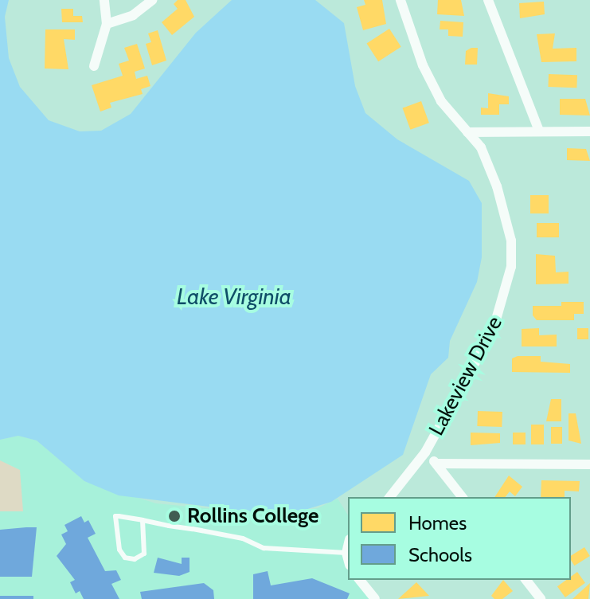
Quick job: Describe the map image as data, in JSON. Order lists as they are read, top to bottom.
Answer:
{
  "streets": {
    "street": ["Lakeview Drive"]
  },
  "water": ["Lake Virginia"],
  "places": ["Rollins College"],
  "legend": ["Homes", "Schools"]
}
